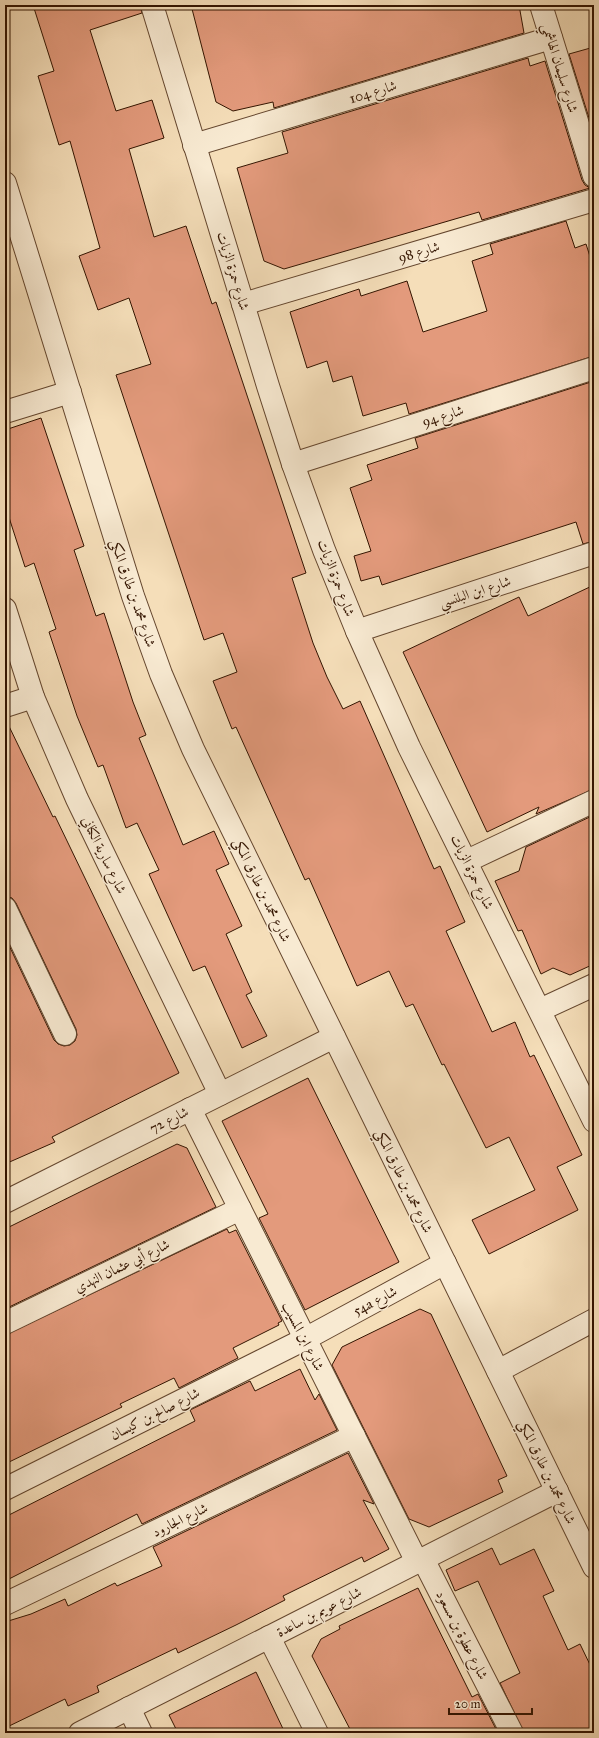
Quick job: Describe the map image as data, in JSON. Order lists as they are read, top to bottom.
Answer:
{
  "streets": {
    "street": [
      "شارع سليمان الهاشمي",
      "شارع 104",
      "شارع 98",
      "شارع حمزة الزيات",
      "شارع 94",
      "شارع ابن البلنسي",
      "شارع محمد بن طارق المكي",
      "شارع سارية الكناني",
      "شارع 72",
      "شارع أبي عثمان النهدي",
      "54a شارع",
      "شارع ابن المسيب",
      "شارع صالح بن كيسان",
      "شارع الجارود",
      "شارع عويم بن ساعدة",
      "شارع عطوة بن مسعود"
    ]
  },
  "crossings": [
    ["شارع سليمان الهاشمي", "شارع 104"],
    ["شارع 104", "شارع حمزة الزيات"],
    ["شارع 98", "شارع حمزة الزيات"],
    ["شارع حمزة الزيات", "شارع 94"],
    ["شارع حمزة الزيات", "شارع ابن البلنسي"],
    ["شارع محمد بن طارق المكي", "شارع 72"],
    ["شارع محمد بن طارق المكي", "54a شارع"],
    ["شارع محمد بن طارق المكي", "شارع عويم بن ساعدة"],
    ["شارع سارية الكناني", "شارع 72"],
    ["شارع 72", "شارع ابن المسيب"],
    ["شارع أبي عثمان النهدي", "شارع ابن المسيب"],
    ["54a شارع", "شارع ابن المسيب"],
    ["54a شارع", "شارع صالح بن كيسان"],
    ["شارع ابن المسيب", "شارع صالح بن كيسان"],
    ["شارع ابن المسيب", "شارع الجارود"],
    ["شارع ابن المسيب", "شارع عويم بن ساعدة"],
    ["شارع ابن المسيب", "شارع عطوة بن مسعود"],
    ["شارع عويم بن ساعدة", "شارع عطوة بن مسعود"]
  ],
  "scale_bar": "20 m"
}
